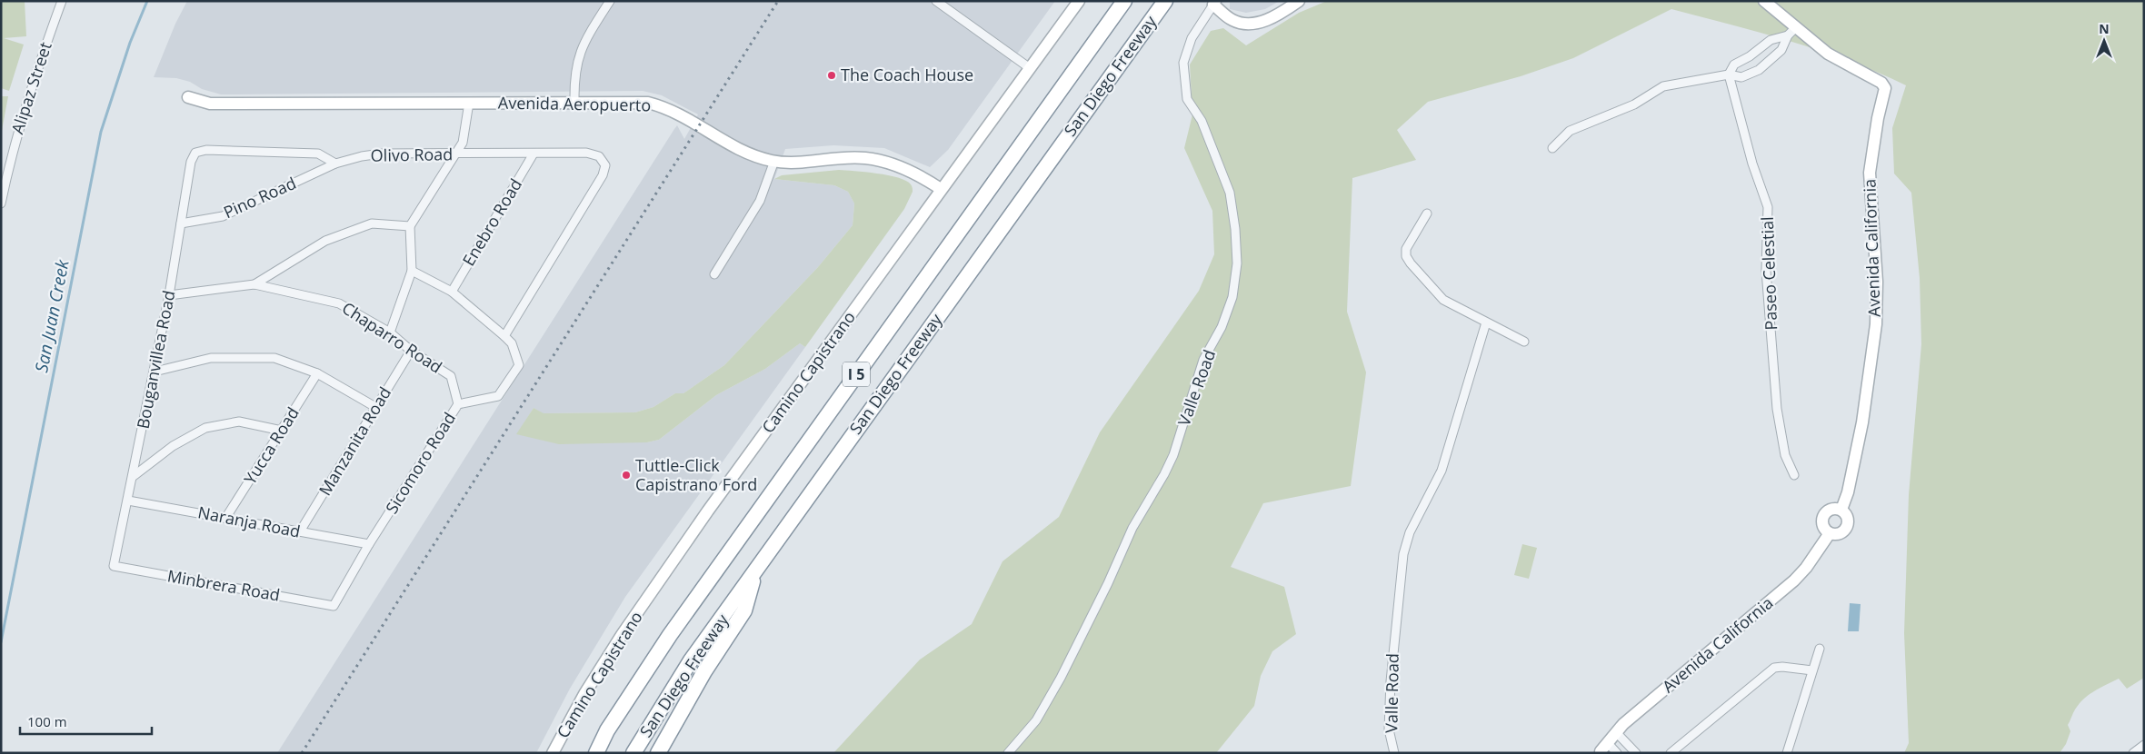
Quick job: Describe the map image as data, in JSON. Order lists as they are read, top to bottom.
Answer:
{
  "streets": {
    "highway": ["San Diego Freeway", "I 5"],
    "street": [
      "Alipaz Street",
      "Avenida Aeropuerto",
      "Olivo Road",
      "Pino Road",
      "Enebro Road",
      "Avenida California",
      "Paseo Celestial",
      "Chaparro Road",
      "Bouganvillea Road",
      "Camino Capistrano",
      "Valle Road",
      "Manzanita Road",
      "Yucca Road",
      "Sicomoro Road",
      "Naranja Road",
      "Minbrera Road"
    ]
  },
  "crossings": [
    ["Avenida Aeropuerto", "Camino Capistrano"],
    ["Olivo Road", "Pino Road"],
    ["Olivo Road", "Enebro Road"],
    ["Olivo Road", "Bouganvillea Road"],
    ["Olivo Road", "Sicomoro Road"],
    ["Pino Road", "Bouganvillea Road"],
    ["Chaparro Road", "Bouganvillea Road"],
    ["Chaparro Road", "Manzanita Road"],
    ["Chaparro Road", "Sicomoro Road"],
    ["Bouganvillea Road", "Naranja Road"],
    ["Bouganvillea Road", "Minbrera Road"],
    ["Manzanita Road", "Naranja Road"],
    ["Yucca Road", "Naranja Road"],
    ["Sicomoro Road", "Naranja Road"],
    ["Sicomoro Road", "Minbrera Road"]
  ],
  "water": ["San Juan Creek"],
  "places": ["The Coach House", "Tuttle-Click Capistrano Ford"],
  "scale_bar": "100 m",
  "north": "top"
}
